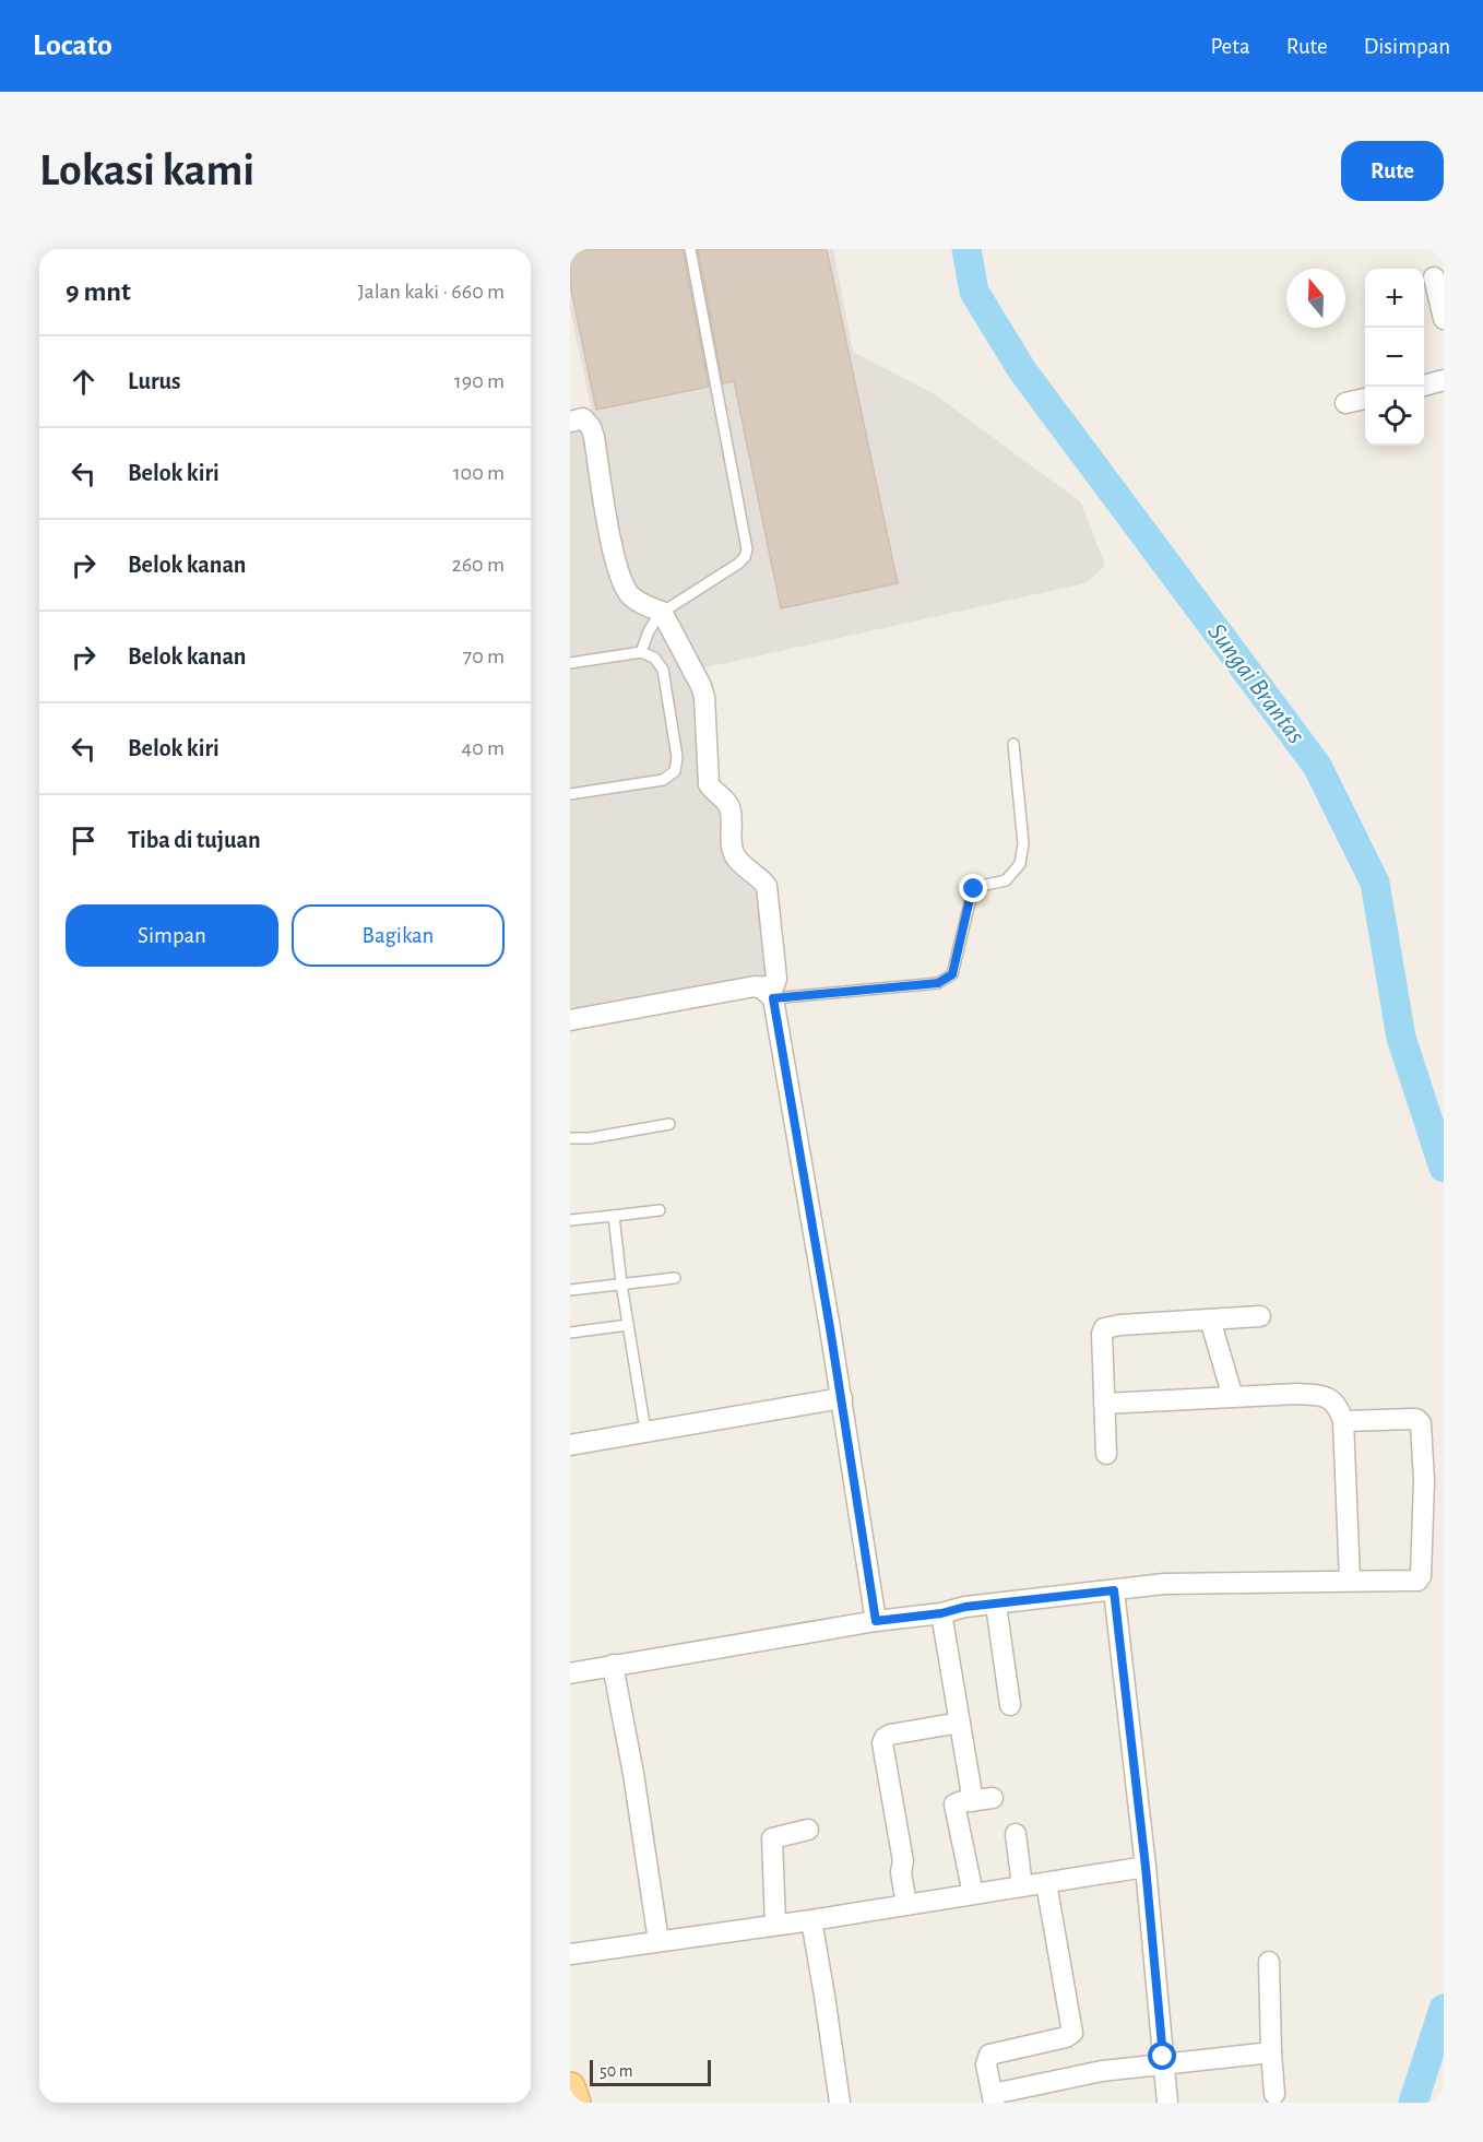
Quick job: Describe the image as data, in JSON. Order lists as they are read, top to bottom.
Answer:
{
  "water": ["Sungai Brantas"],
  "scale_bar": "50 m",
  "north": "top",
  "page": {
    "header": "Locato",
    "nav": ["Peta", "Rute", "Disimpan"],
    "buttons": [
      "Rute",
      ["Simpan", "Bagikan"]
    ],
    "title": "Lokasi kami",
    "heading": ["9 mnt", "Jalan kaki · 660 m"],
    "map_buttons": ["+", "−"],
    "list": [
      ["Lurus", "190 m"],
      ["Belok kiri", "100 m"],
      ["Belok kanan", "260 m"],
      ["Belok kanan", "70 m"],
      ["Belok kiri", "40 m"],
      "Tiba di tujuan"
    ],
    "scale": "50 m"
  }
}
